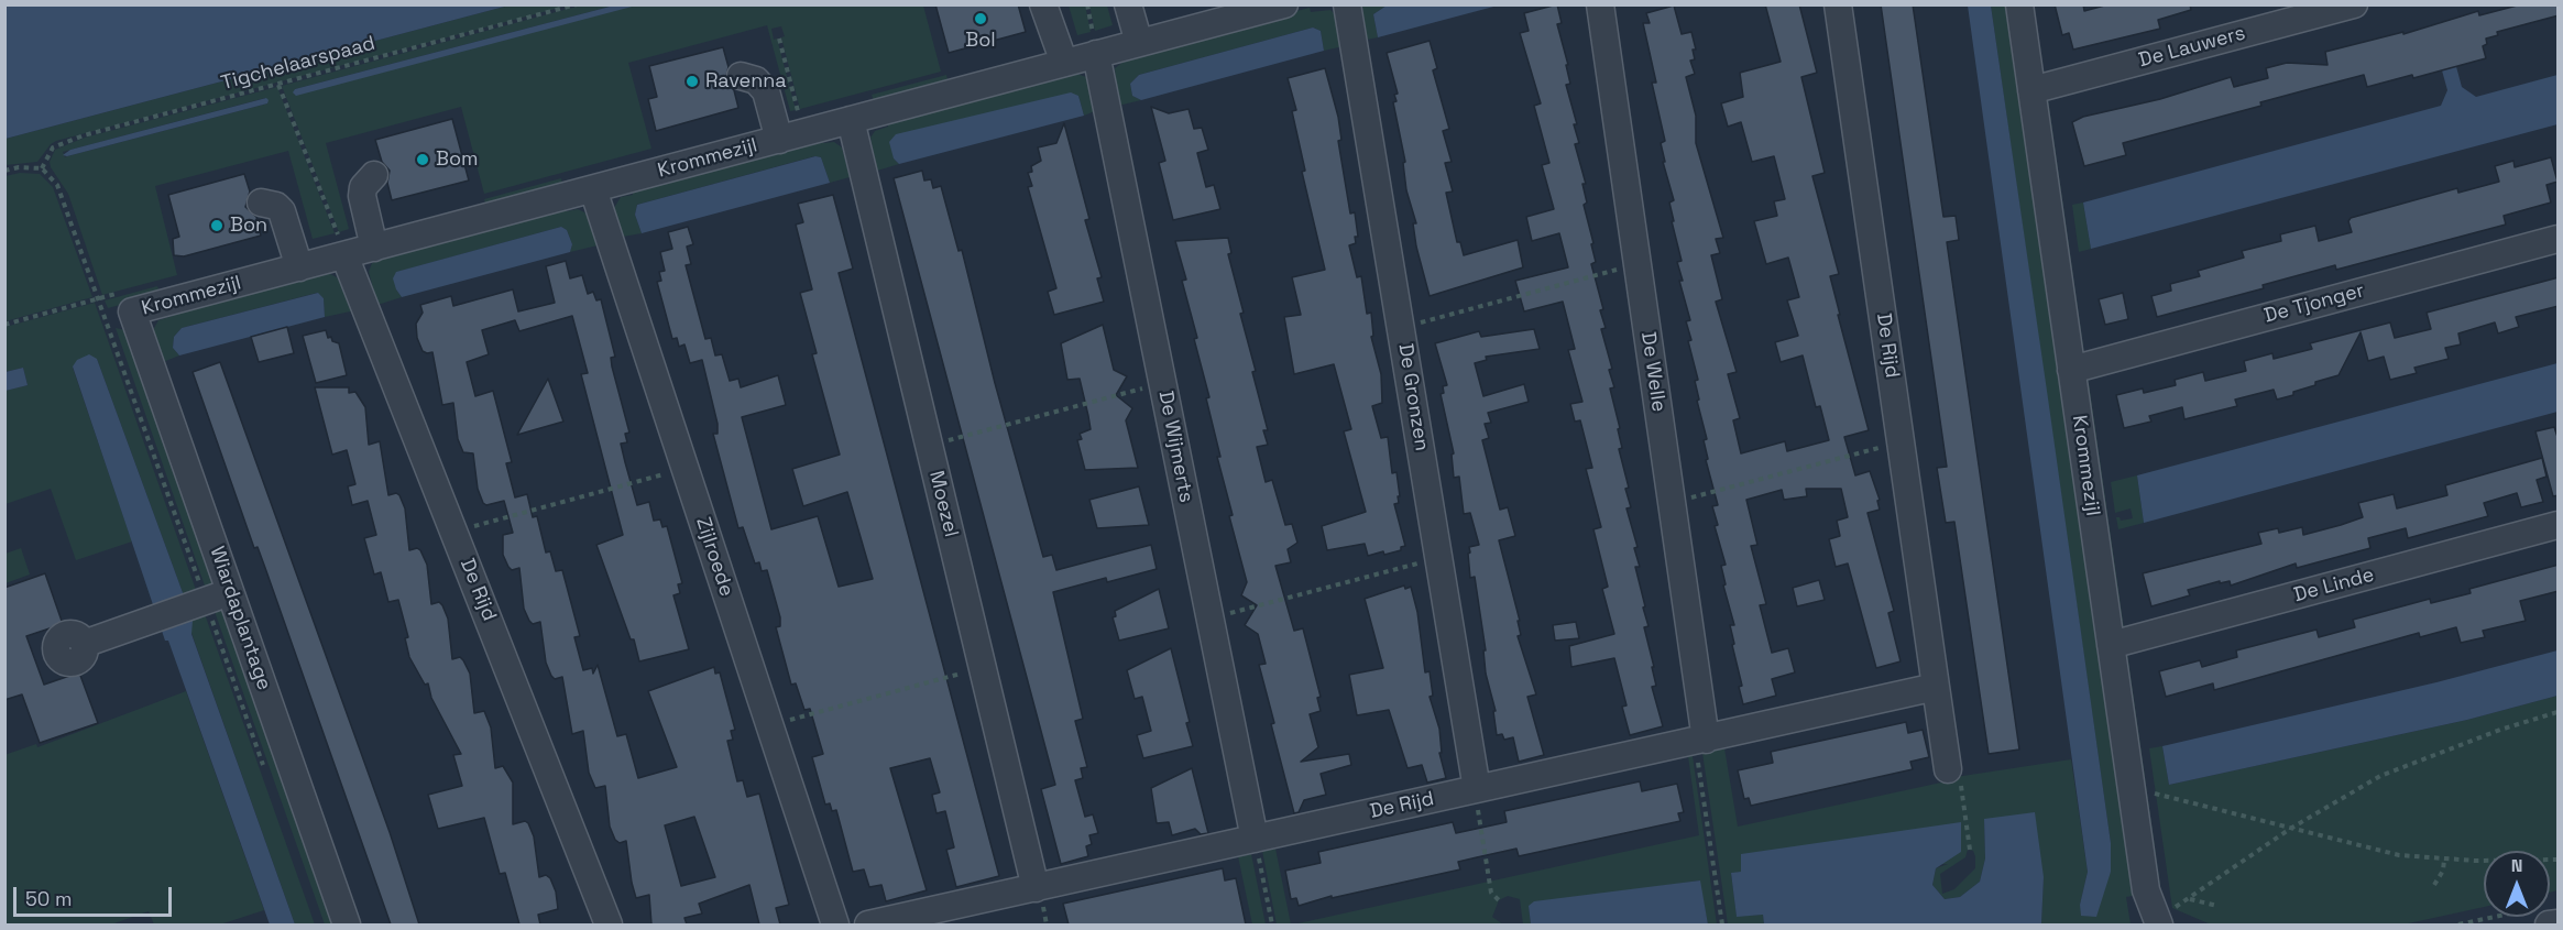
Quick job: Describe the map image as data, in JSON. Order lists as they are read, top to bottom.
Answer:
{
  "streets": {
    "street": [
      "De Lauwers",
      "Krommezijl",
      "De Tjonger",
      "De Rijd",
      "De Welle",
      "De Gronzen",
      "De Wijmerts",
      "Moezel",
      "Zijlroede",
      "De Linde",
      "Wiardaplantage"
    ],
    "path": ["Tigchelaarspaad"]
  },
  "crossings": [
    ["De Lauwers", "Krommezijl"],
    ["Krommezijl", "De Tjonger"],
    ["Krommezijl", "De Rijd"],
    ["Krommezijl", "De Wijmerts"],
    ["Krommezijl", "Moezel"],
    ["Krommezijl", "Zijlroede"],
    ["Krommezijl", "De Linde"],
    ["Krommezijl", "Wiardaplantage"],
    ["De Rijd", "De Welle"],
    ["De Rijd", "De Gronzen"],
    ["De Rijd", "De Wijmerts"],
    ["De Rijd", "Moezel"]
  ],
  "places": [
    "Bol",
    "Ravenna",
    "Bom",
    "Bon"
  ],
  "scale_bar": "50 m",
  "north": "top"
}
